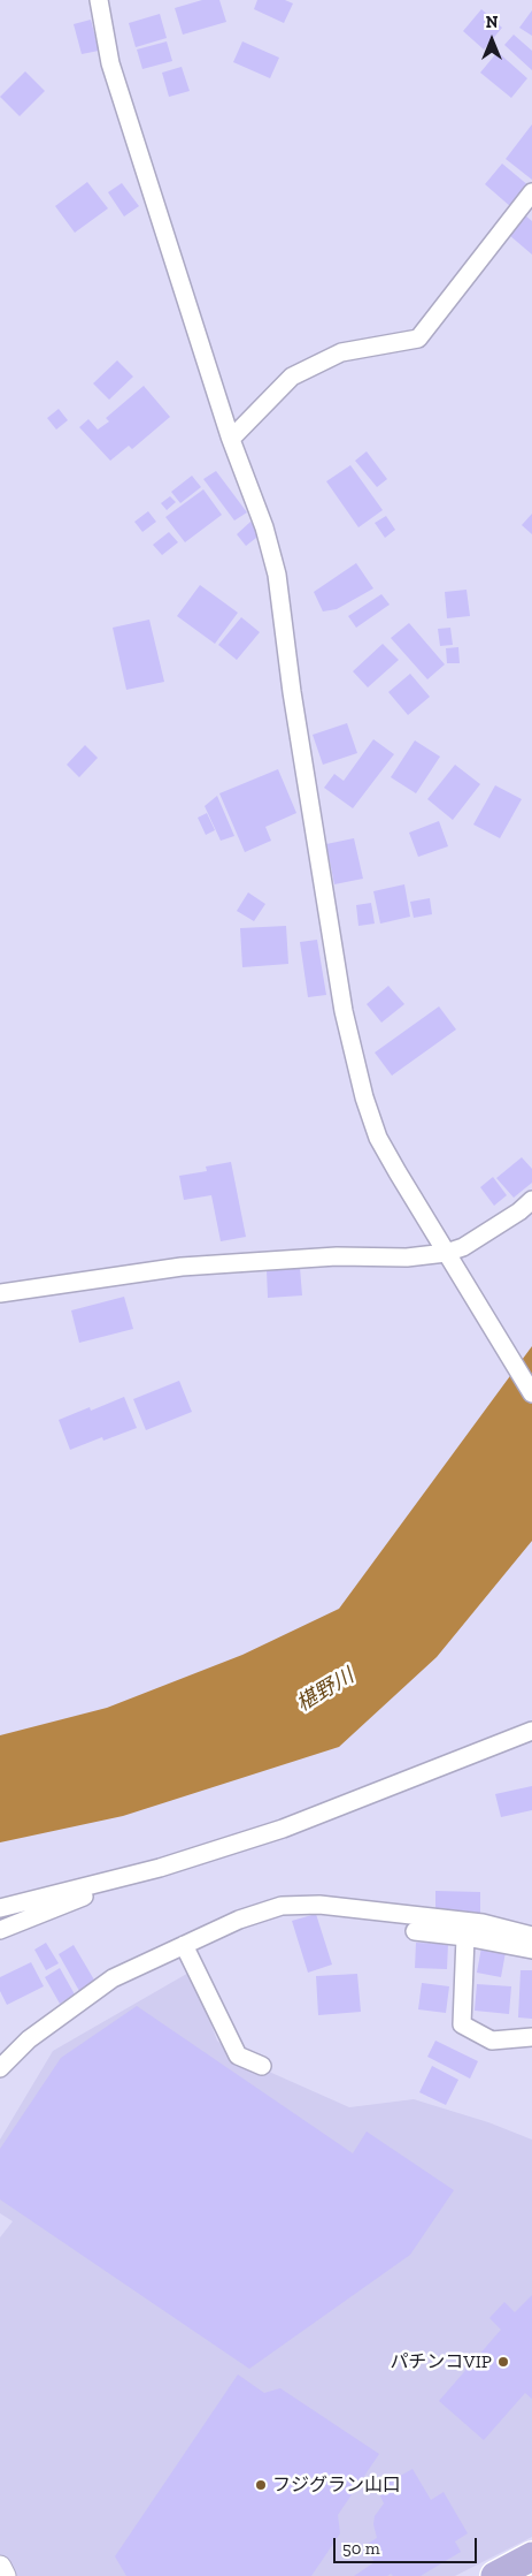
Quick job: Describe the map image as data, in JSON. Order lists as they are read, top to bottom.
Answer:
{
  "water": ["椹野川"],
  "places": ["パチンコVIP", "フジグラン山口"],
  "scale_bar": "50 m",
  "north": "top"
}
